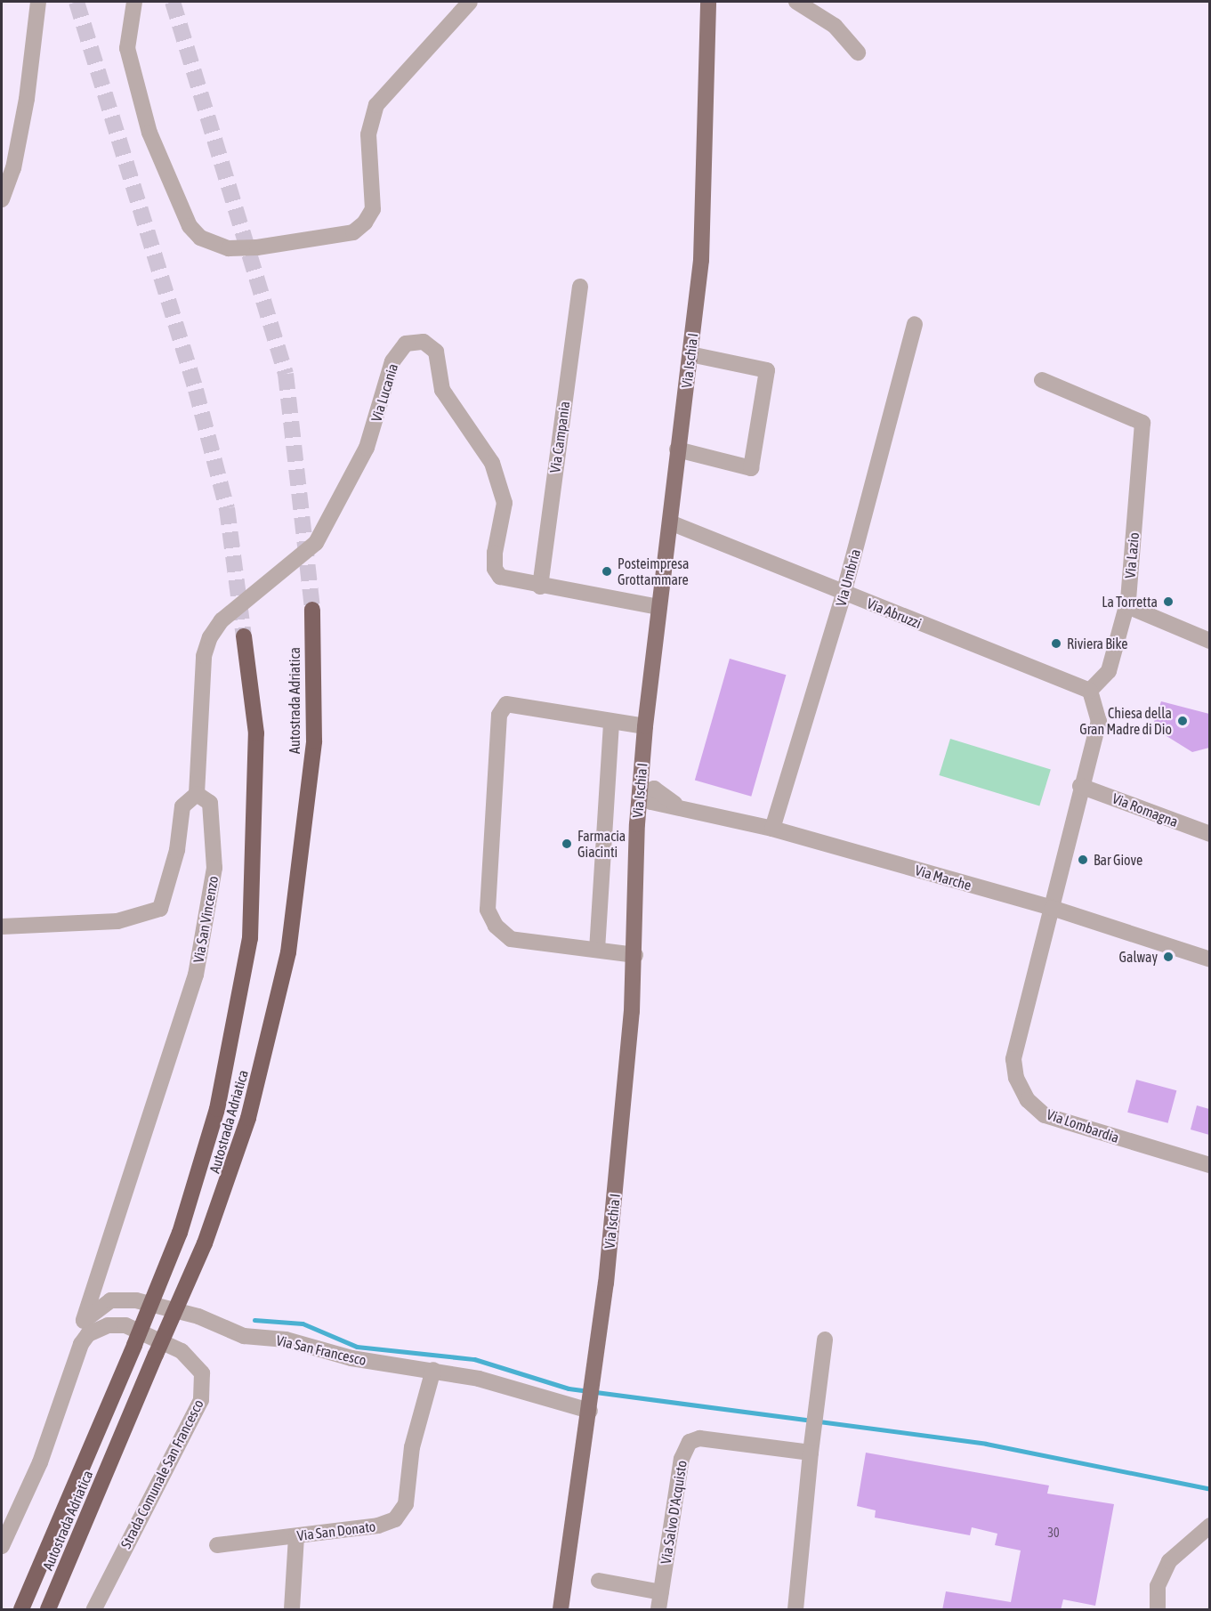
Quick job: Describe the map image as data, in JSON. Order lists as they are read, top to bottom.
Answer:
{
  "streets": {
    "highway": ["Autostrada Adriatica"],
    "main road": ["Via Ischia I"],
    "street": [
      "Via Lucania",
      "Via Campania",
      "Via Lazio",
      "Via Umbria",
      "Via Abruzzi",
      "Via Romagna",
      "Via Marche",
      "Via San Vincenzo",
      "Via Lombardia",
      "Via San Francesco",
      "Strada Comunale San Francesco",
      "Via Salvo D'Acquisto",
      "Via San Donato"
    ]
  },
  "crossings": [
    ["Via Ischia I", "Via Lucania"],
    ["Via Ischia I", "Via Abruzzi"],
    ["Via Ischia I", "Via Marche"],
    ["Via Ischia I", "Via San Francesco"],
    ["Via Lucania", "Via Campania"],
    ["Via Lucania", "Via San Vincenzo"],
    ["Via Lazio", "Via Abruzzi"],
    ["Via Umbria", "Via Abruzzi"],
    ["Via Umbria", "Via Marche"],
    ["Via Marche", "Via Lombardia"],
    ["Via San Vincenzo", "Via San Francesco"],
    ["Via San Francesco", "Via San Donato"]
  ],
  "places": [
    "Posteimpresa Grottammare",
    "La Torretta",
    "Riviera Bike",
    "Chiesa della Gran Madre di Dio",
    "Farmacia Giacinti",
    "Bar Giove",
    "Galway"
  ],
  "house_numbers": ["30"]
}
